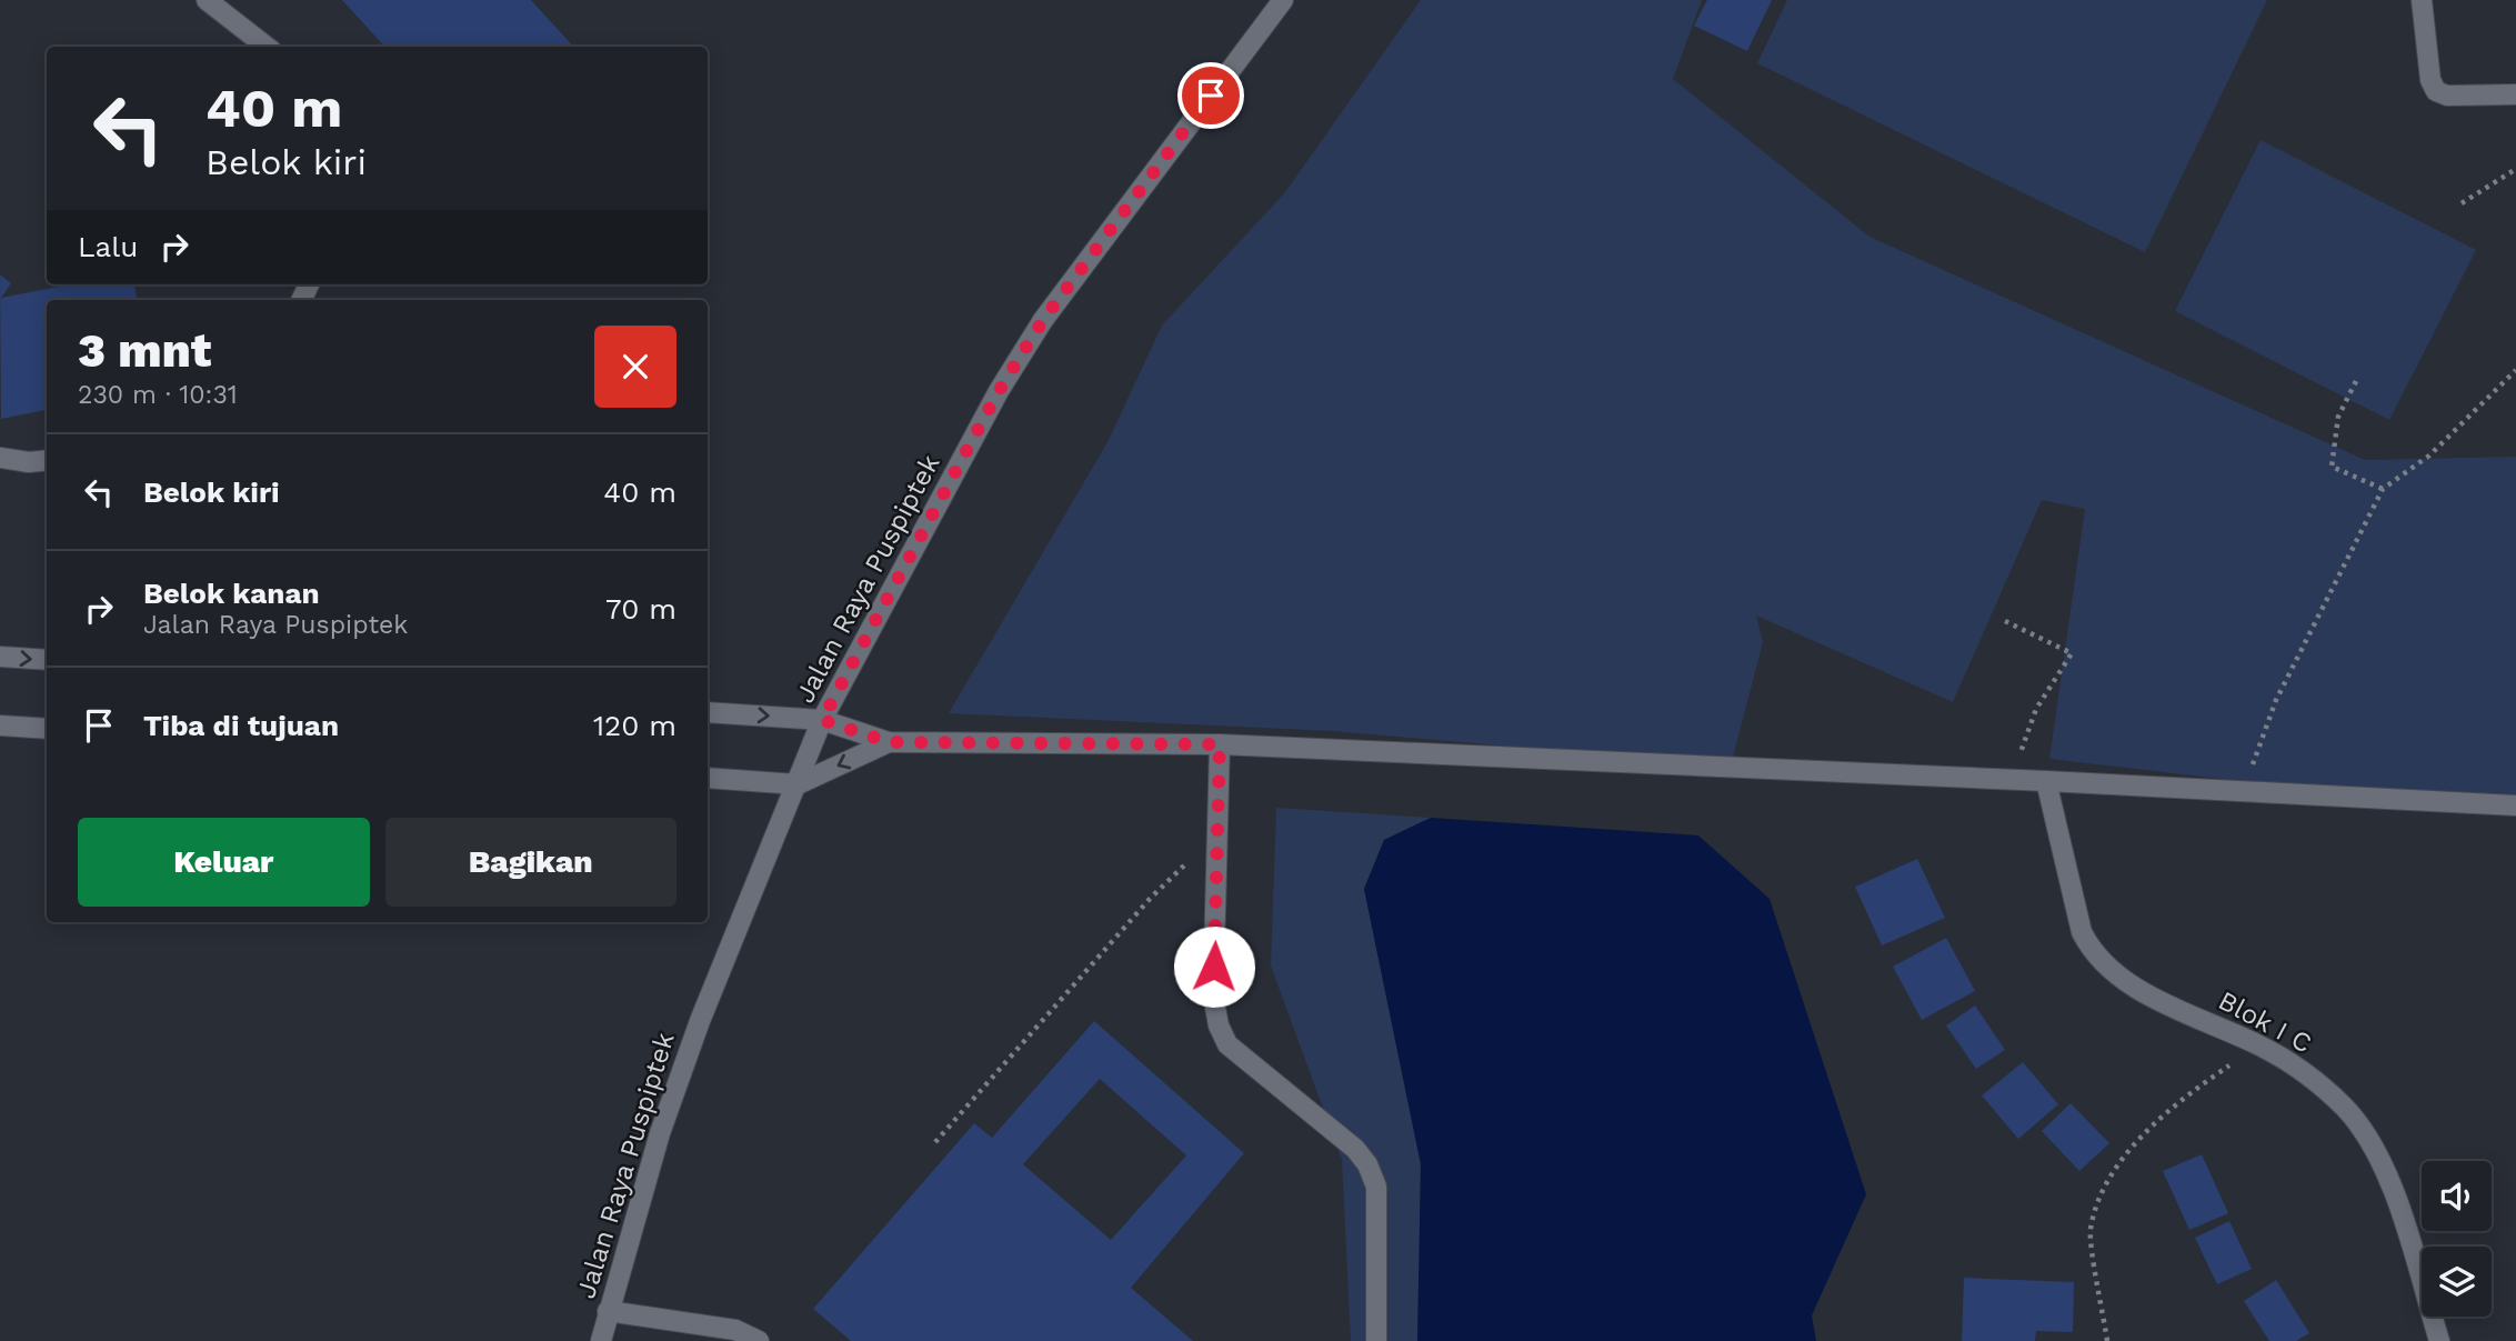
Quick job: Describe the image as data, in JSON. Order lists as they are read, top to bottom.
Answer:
{
  "streets": {
    "street": ["Jalan Raya Puspiptek", "Blok I C"]
  },
  "page": {
    "turn": ["40 m", "Belok kiri"],
    "then": "Lalu",
    "heading": ["3 mnt", "230 m · 10:31"],
    "list": [
      {
        "name": "Belok kiri",
        "value": "40 m"
      },
      {
        "name": "Belok kanan",
        "note": "Jalan Raya Puspiptek",
        "value": "70 m"
      },
      {
        "name": "Tiba di tujuan",
        "value": "120 m"
      }
    ],
    "buttons": ["Keluar", "Bagikan"]
  }
}
